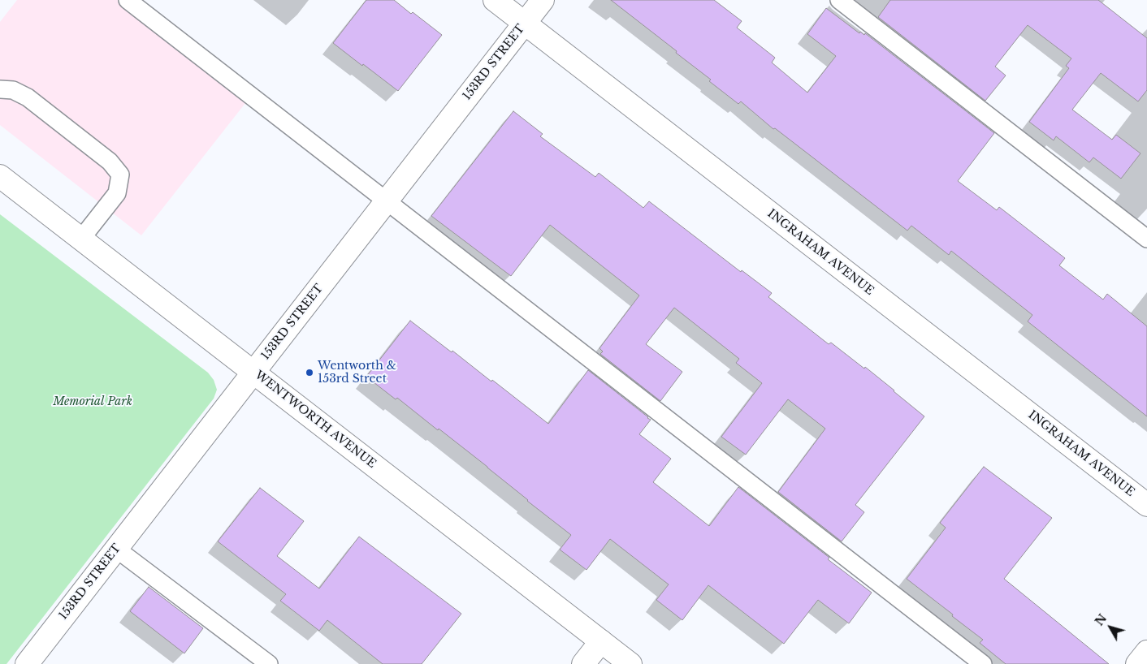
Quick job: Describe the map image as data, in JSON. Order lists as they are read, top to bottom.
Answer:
{
  "streets": {
    "street": ["153RD STREET", "INGRAHAM AVENUE", "WENTWORTH AVENUE"]
  },
  "crossings": [
    ["153RD STREET", "INGRAHAM AVENUE"],
    ["153RD STREET", "WENTWORTH AVENUE"]
  ],
  "parks": ["Memorial Park"],
  "places": ["Wentworth & 153rd Street"],
  "north": "top left"
}
